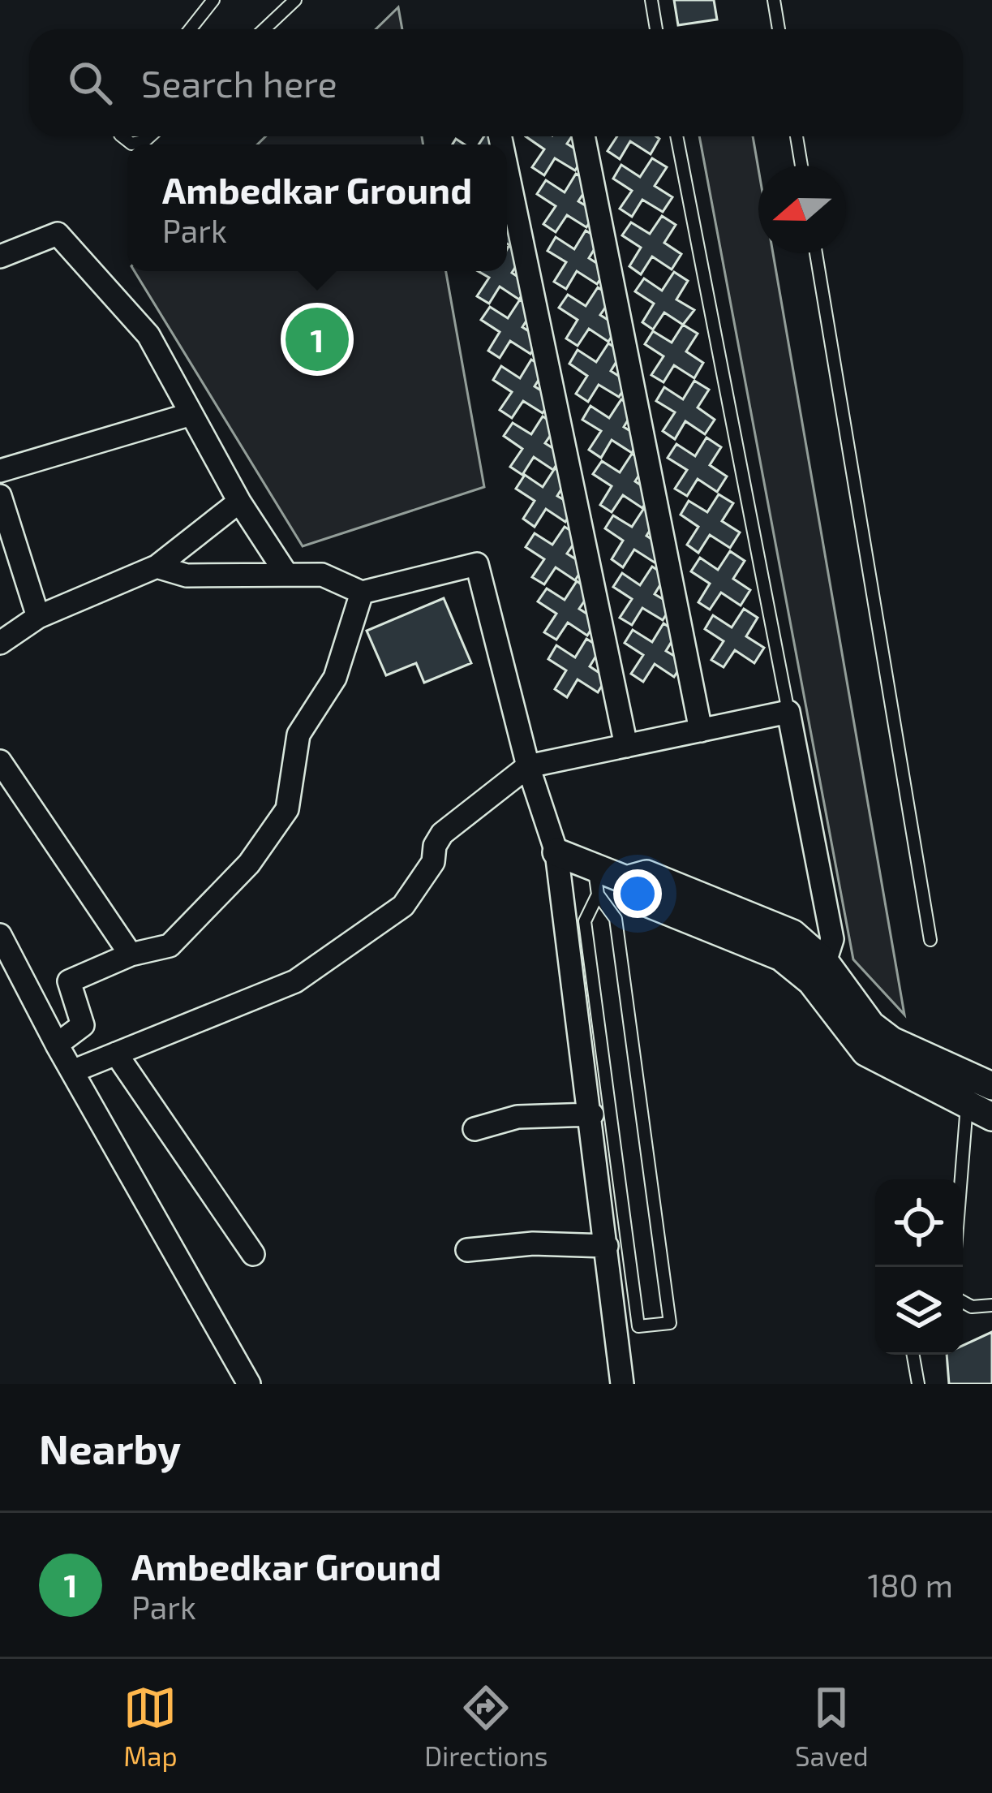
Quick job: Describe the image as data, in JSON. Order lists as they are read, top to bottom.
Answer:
{
  "north": "left",
  "page": {
    "search": "Search here",
    "popup": ["Ambedkar Ground", "Park"],
    "pins": "1",
    "heading": "Nearby",
    "list": [
      {
        "mark": "1",
        "name": "Ambedkar Ground",
        "note": "Park",
        "value": "180 m"
      }
    ],
    "nav": ["Map", "Directions", "Saved"]
  }
}
